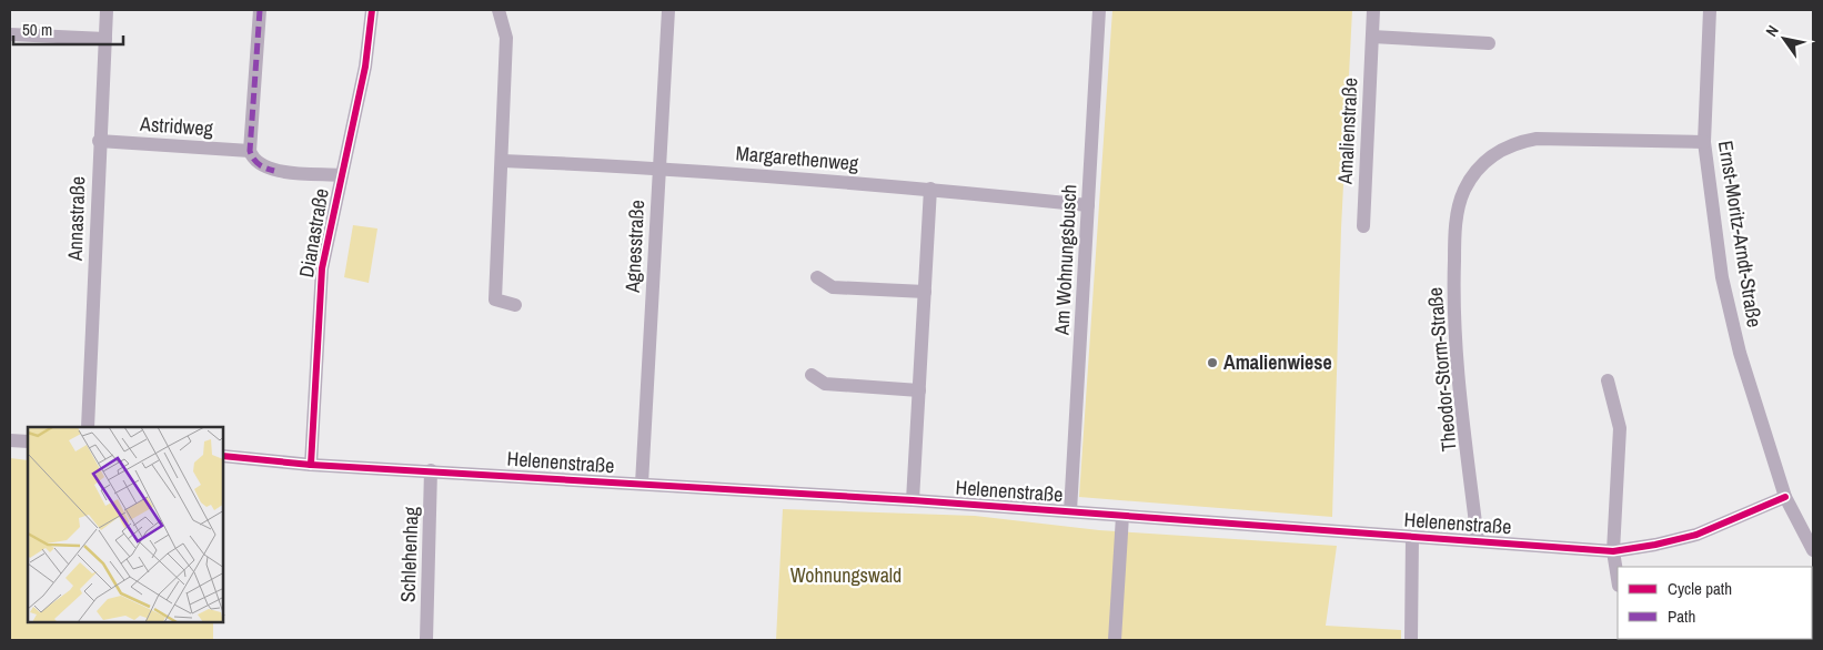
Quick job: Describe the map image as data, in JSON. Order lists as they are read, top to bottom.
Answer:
{
  "streets": {
    "street": [
      "Astridweg",
      "Amalienstraße",
      "Margarethenweg",
      "Annastraße",
      "Dianastraße",
      "Ernst-Moritz-Arndt-Straße",
      "Agnesstraße",
      "Am Wohnungsbusch",
      "Theodor-Storm-Straße",
      "Helenenstraße",
      "Schlehenhag"
    ]
  },
  "crossings": [
    ["Astridweg", "Annastraße"],
    ["Margarethenweg", "Agnesstraße"],
    ["Margarethenweg", "Am Wohnungsbusch"],
    ["Dianastraße", "Helenenstraße"],
    ["Ernst-Moritz-Arndt-Straße", "Theodor-Storm-Straße"],
    ["Ernst-Moritz-Arndt-Straße", "Helenenstraße"],
    ["Agnesstraße", "Helenenstraße"],
    ["Am Wohnungsbusch", "Helenenstraße"],
    ["Theodor-Storm-Straße", "Helenenstraße"],
    ["Helenenstraße", "Schlehenhag"]
  ],
  "parks": ["Wohnungswald"],
  "places": ["Amalienwiese"],
  "legend": ["Cycle path", "Path"],
  "scale_bar": "50 m",
  "north": "top left"
}
